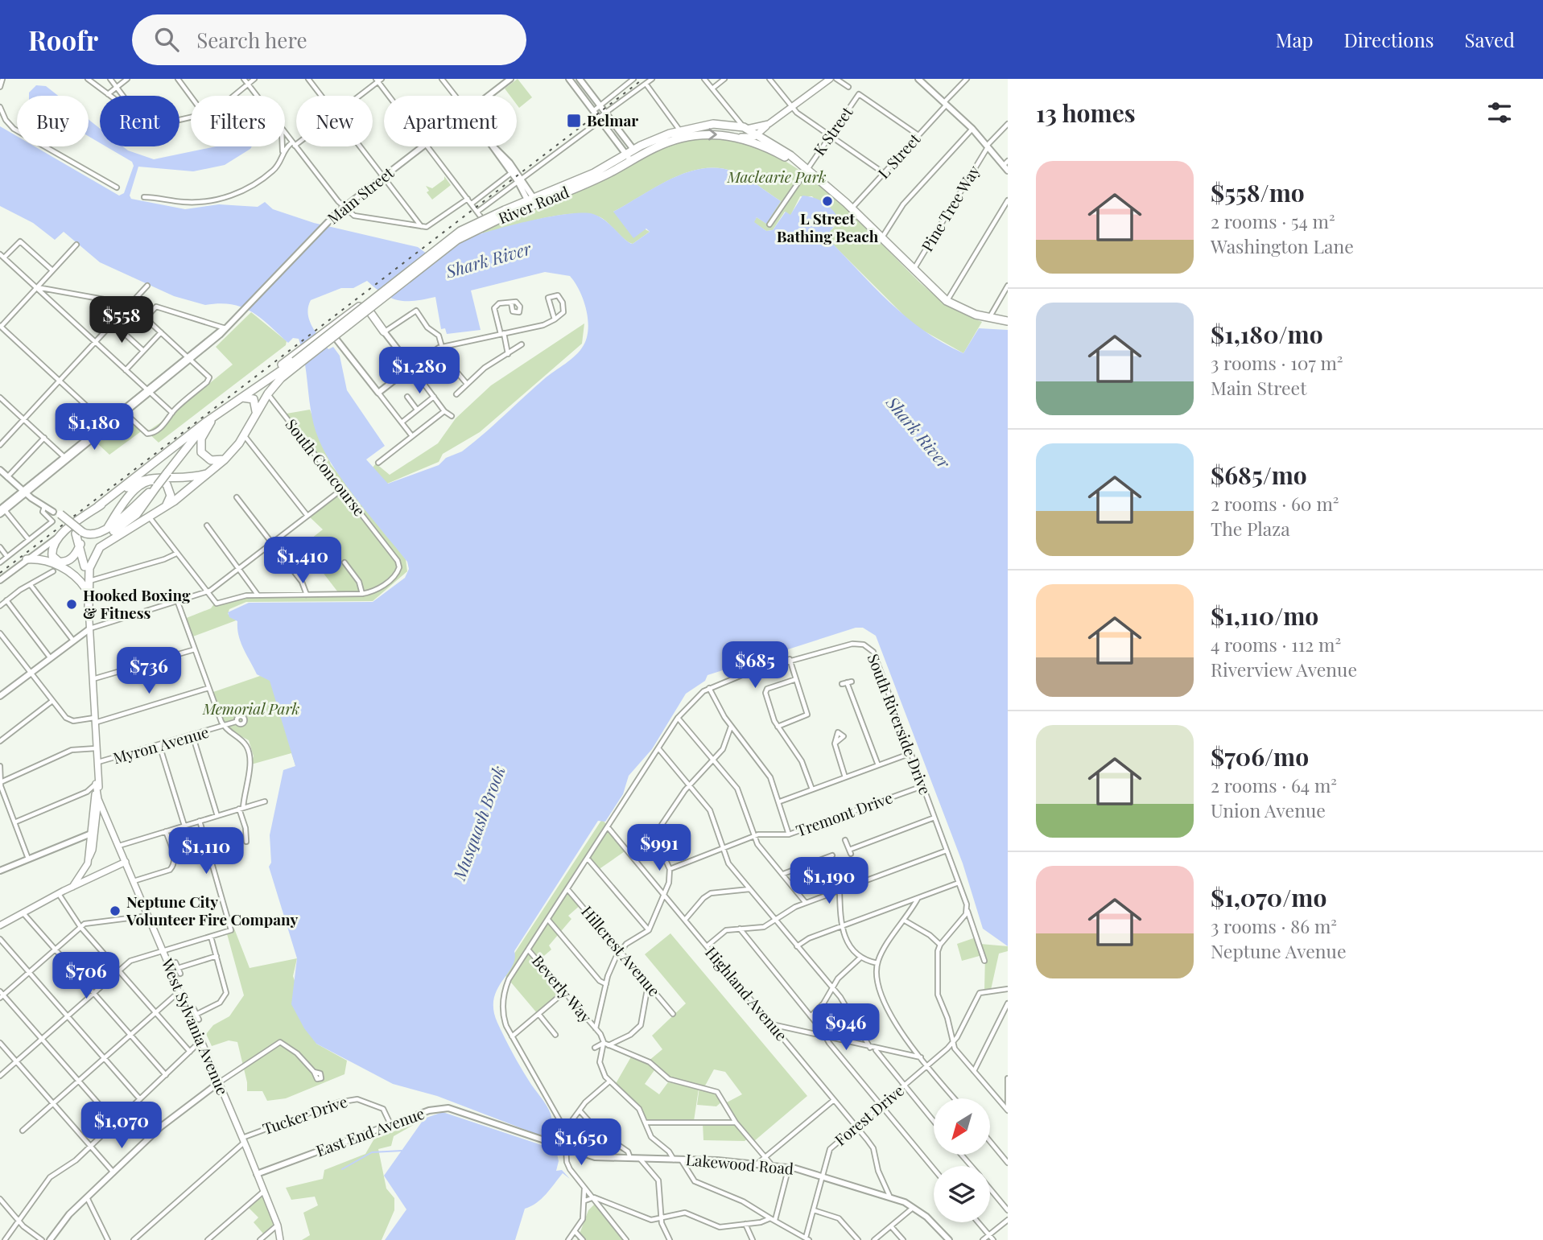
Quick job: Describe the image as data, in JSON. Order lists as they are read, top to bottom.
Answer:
{
  "streets": {
    "highway": ["River Road"],
    "main road": ["West Sylvania Avenue"],
    "street": [
      "K Street",
      "L Street",
      "Main Street",
      "Pine Tree Way",
      "South Concourse",
      "South Riverside Drive",
      "Myron Avenue",
      "Tremont Drive",
      "Hillcrest Avenue",
      "Beverly Way",
      "Highland Avenue",
      "Tucker Drive",
      "Forest Drive",
      "East End Avenue",
      "Lakewood Road"
    ]
  },
  "crossings": [
    ["K Street", "L Street"],
    ["K Street", "River Road"],
    ["L Street", "River Road"],
    ["River Road", "Pine Tree Way"],
    ["South Riverside Drive", "Tremont Drive"],
    ["South Riverside Drive", "Hillcrest Avenue"],
    ["South Riverside Drive", "Beverly Way"],
    ["South Riverside Drive", "Highland Avenue"],
    ["South Riverside Drive", "Lakewood Road"],
    ["Highland Avenue", "Forest Drive"],
    ["Highland Avenue", "Lakewood Road"],
    ["West Sylvania Avenue", "Tucker Drive"],
    ["West Sylvania Avenue", "East End Avenue"],
    ["Tucker Drive", "East End Avenue"],
    ["Forest Drive", "Lakewood Road"],
    ["East End Avenue", "Lakewood Road"]
  ],
  "water": ["Shark River", "Musquash Brook"],
  "parks": ["Maclearie Park", "Memorial Park"],
  "places": {
    "transit": ["Belmar"],
    "other": ["L Street Bathing Beach", "Hooked Boxing & Fitness", "Neptune City Volunteer Fire Company"]
  },
  "north": "bottom left",
  "page": {
    "header": "Roofr",
    "search": "Search here",
    "nav": ["Map", "Directions", "Saved"],
    "heading": "13 homes",
    "chip": [
      "Buy",
      "Rent",
      "Filters",
      "New",
      "Apartment"
    ],
    "list": [
      {
        "name": "$558/mo",
        "note": "2 rooms · 54 m² · Washington Lane"
      },
      {
        "name": "$1,180/mo",
        "note": "3 rooms · 107 m² · Main Street"
      },
      {
        "name": "$685/mo",
        "note": "2 rooms · 60 m² · The Plaza"
      },
      {
        "name": "$1,110/mo",
        "note": "4 rooms · 112 m² · Riverview Avenue"
      },
      {
        "name": "$706/mo",
        "note": "2 rooms · 64 m² · Union Avenue"
      },
      {
        "name": "$1,070/mo",
        "note": "3 rooms · 86 m² · Neptune Avenue"
      }
    ],
    "price": [
      "$558",
      "$1,280",
      "$1,180",
      "$1,410",
      "$685",
      "$736",
      "$991",
      "$1,110",
      "$1,190",
      "$706",
      "$946",
      "$1,070",
      "$1,650"
    ]
  }
}
